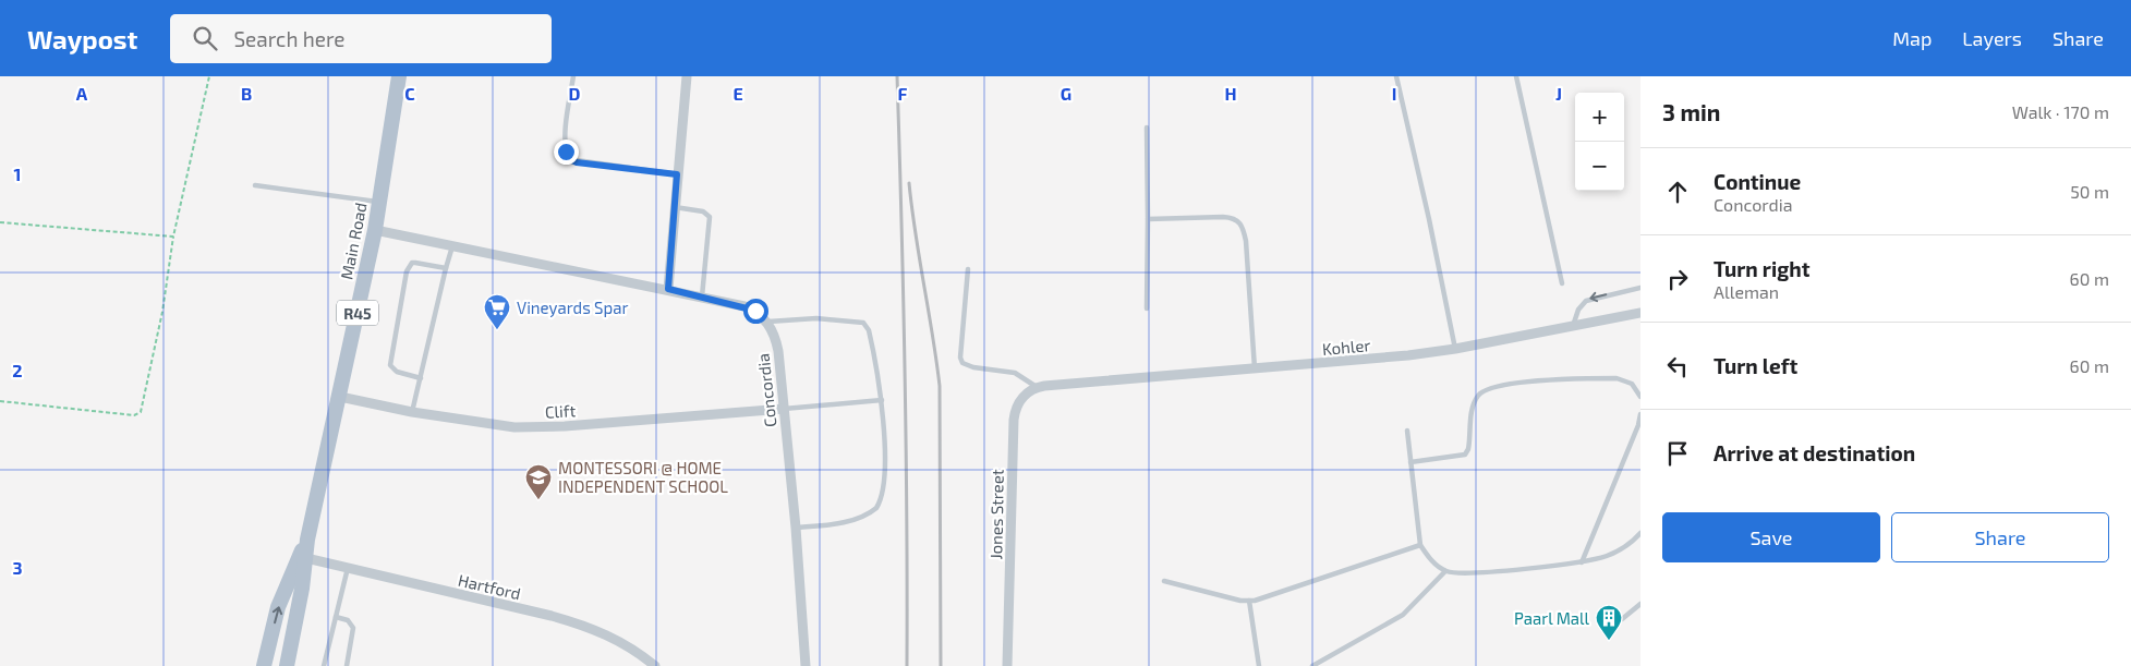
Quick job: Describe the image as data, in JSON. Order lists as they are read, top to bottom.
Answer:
{
  "streets": {
    "main road": ["Main Road", "R45"],
    "street": [
      "Kohler",
      "Concordia",
      "Clift",
      "Jones Street",
      "Hartford"
    ]
  },
  "crossings": [
    ["Main Road", "Clift"],
    ["Main Road", "Hartford"],
    ["Kohler", "Jones Street"],
    ["Concordia", "Clift"]
  ],
  "places": {
    "supermarket": ["Vineyards Spar"],
    "school or university": ["MONTESSORI @ HOME INDEPENDENT SCHOOL"],
    "building": ["Paarl Mall"]
  },
  "page": {
    "header": "Waypost",
    "search": "Search here",
    "nav": ["Map", "Layers", "Share"],
    "heading": ["3 min", "Walk · 170 m"],
    "map_buttons": ["+", "−"],
    "list": [
      ["Continue", "Concordia", "50 m"],
      ["Turn right", "Alleman", "60 m"],
      ["Turn left", "60 m"],
      "Arrive at destination"
    ],
    "buttons": ["Save", "Share"]
  },
  "grid": {
    "columns": [
      "A",
      "B",
      "C",
      "D",
      "E",
      "F",
      "G",
      "H",
      "I",
      "J"
    ],
    "rows": ["1", "2", "3"]
  }
}
